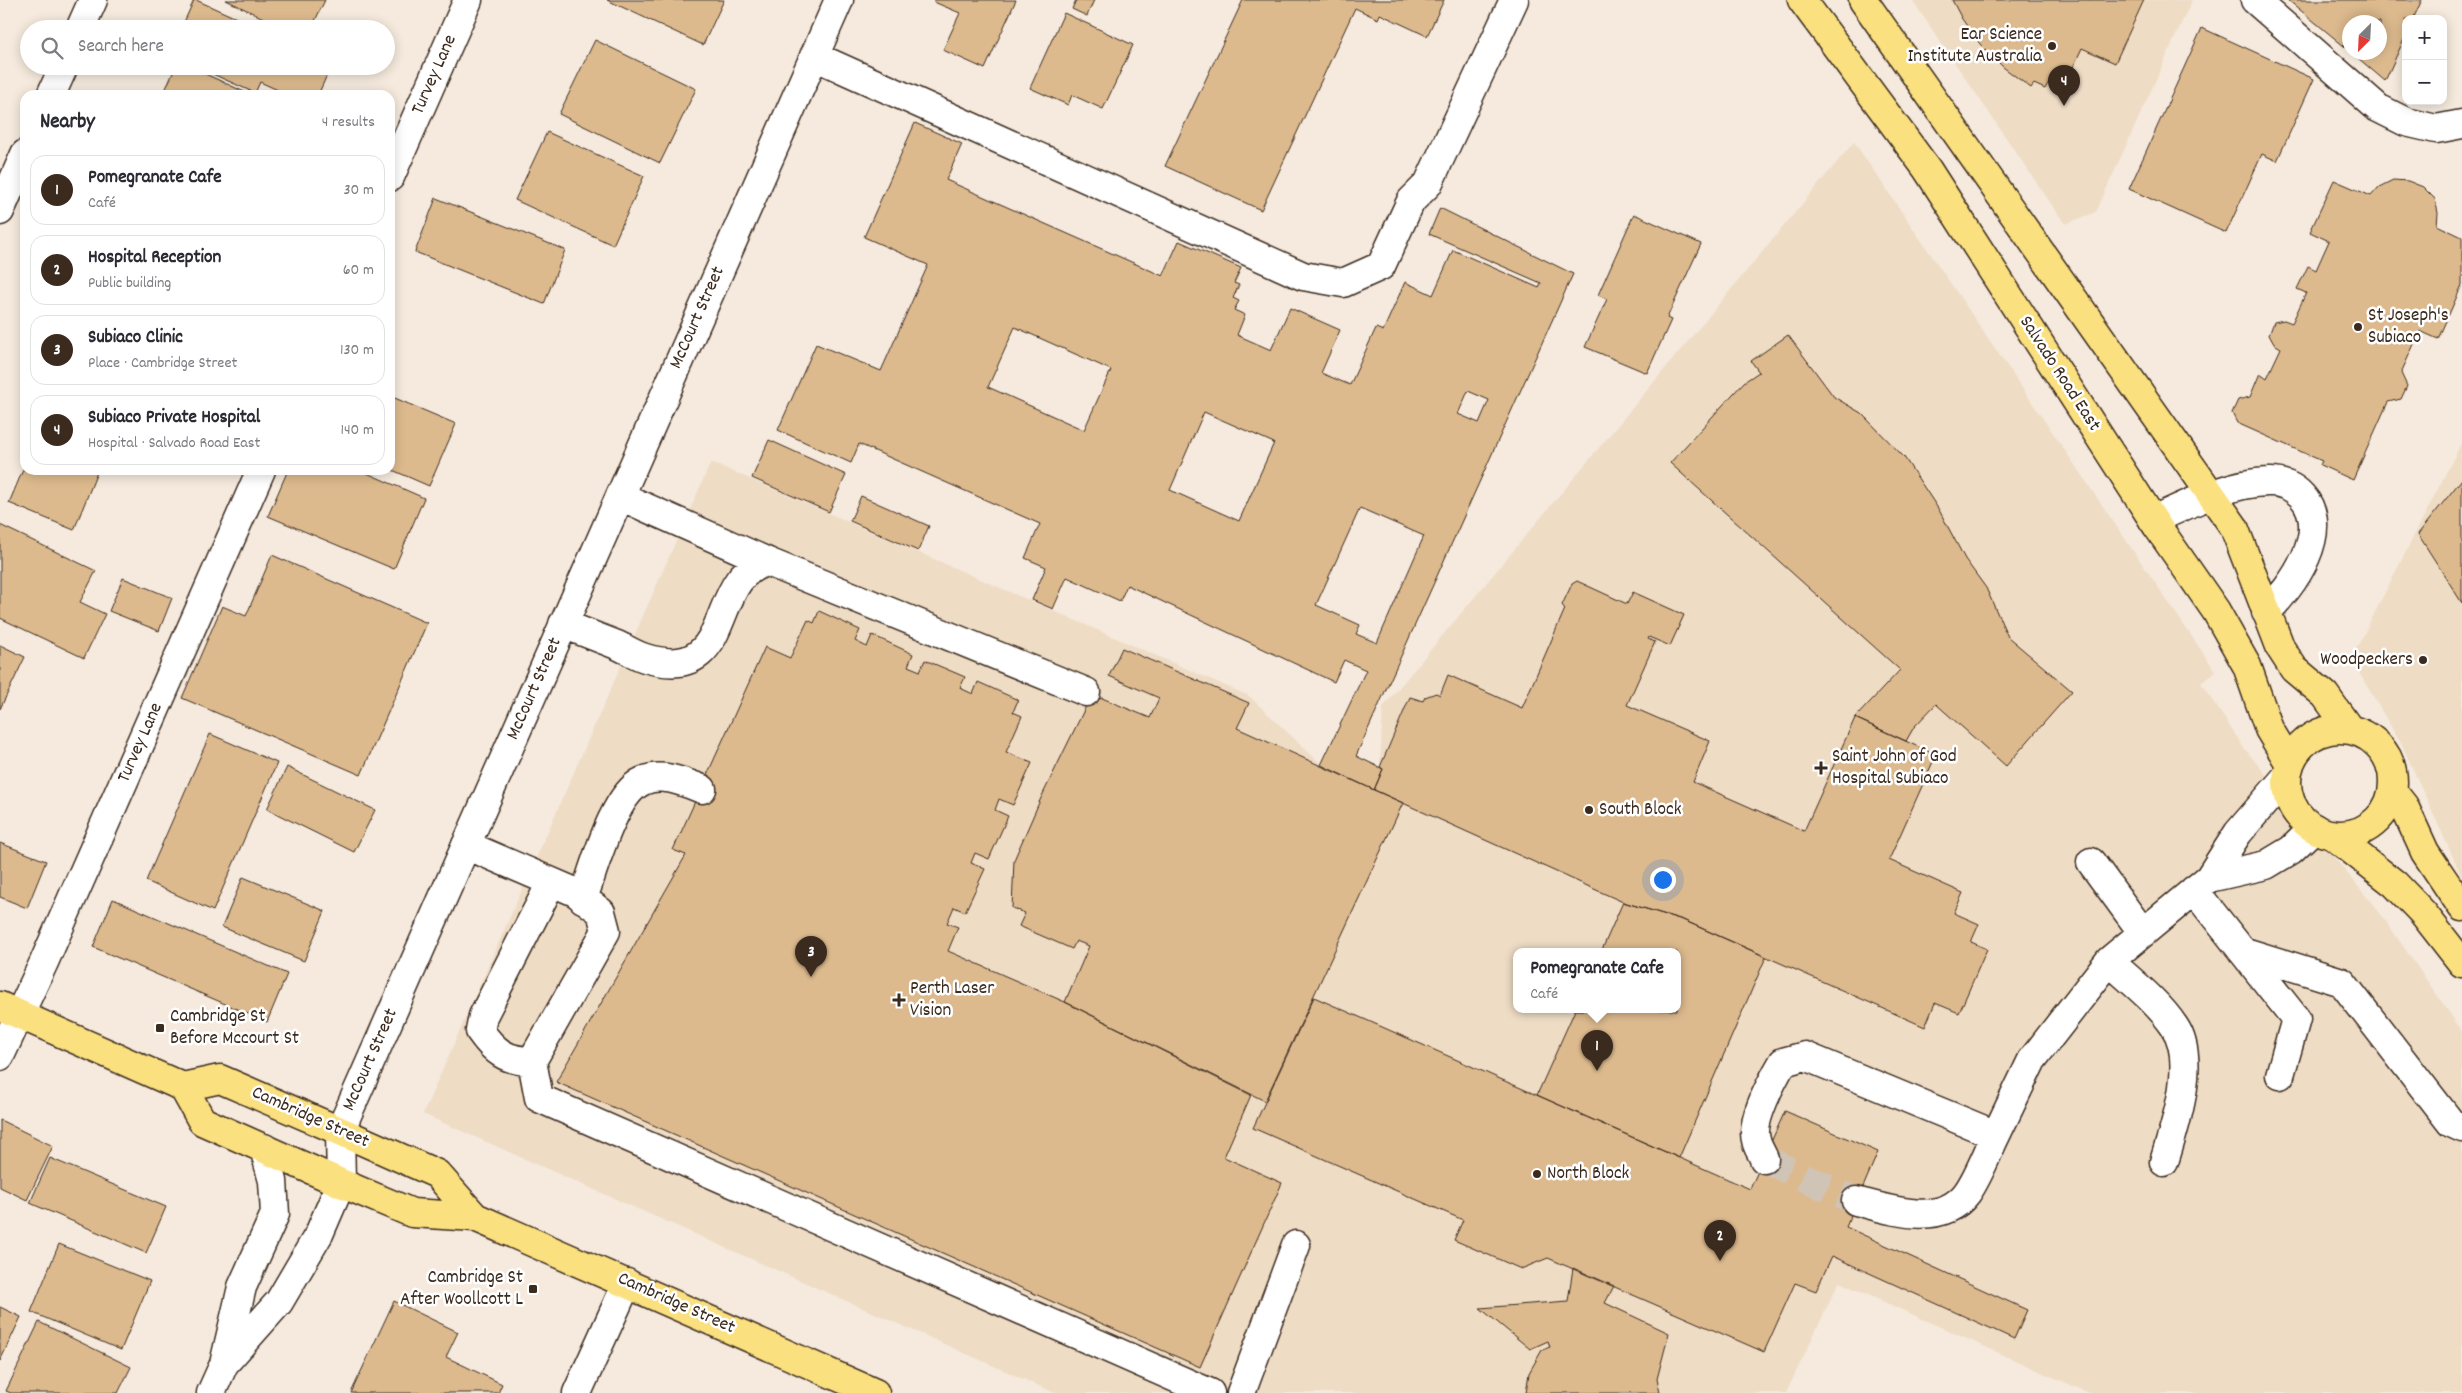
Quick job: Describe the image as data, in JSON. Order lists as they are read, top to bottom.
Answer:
{
  "streets": {
    "main road": ["Salvado Road East", "Cambridge Street"],
    "street": ["Turvey Lane", "McCourt Street"]
  },
  "crossings": [
    ["McCourt Street", "Cambridge Street"]
  ],
  "places": {
    "other": [
      "Ear Science Institute Australia",
      "St Joseph's Subiaco",
      "Woodpeckers",
      "South Block",
      "North Block"
    ],
    "health": ["Saint John of God Hospital Subiaco", "Perth Laser Vision"],
    "transit": ["Cambridge St Before Mccourt St", "Cambridge St After Woollcott L"]
  },
  "north": "bottom left",
  "page": {
    "map_buttons": ["+", "−"],
    "search": "Search here",
    "pins": [
      "4",
      "3",
      "1",
      "2"
    ],
    "heading": ["Nearby", "4 results"],
    "list": [
      {
        "mark": "1",
        "name": "Pomegranate Cafe",
        "note": "Café",
        "value": "30 m"
      },
      {
        "mark": "2",
        "name": "Hospital Reception",
        "note": "Public building",
        "value": "60 m"
      },
      {
        "mark": "3",
        "name": "Subiaco Clinic",
        "note": "Place · Cambridge Street",
        "value": "130 m"
      },
      {
        "mark": "4",
        "name": "Subiaco Private Hospital",
        "note": "Hospital · Salvado Road East",
        "value": "140 m"
      }
    ],
    "popup": ["Pomegranate Cafe", "Café"]
  }
}
